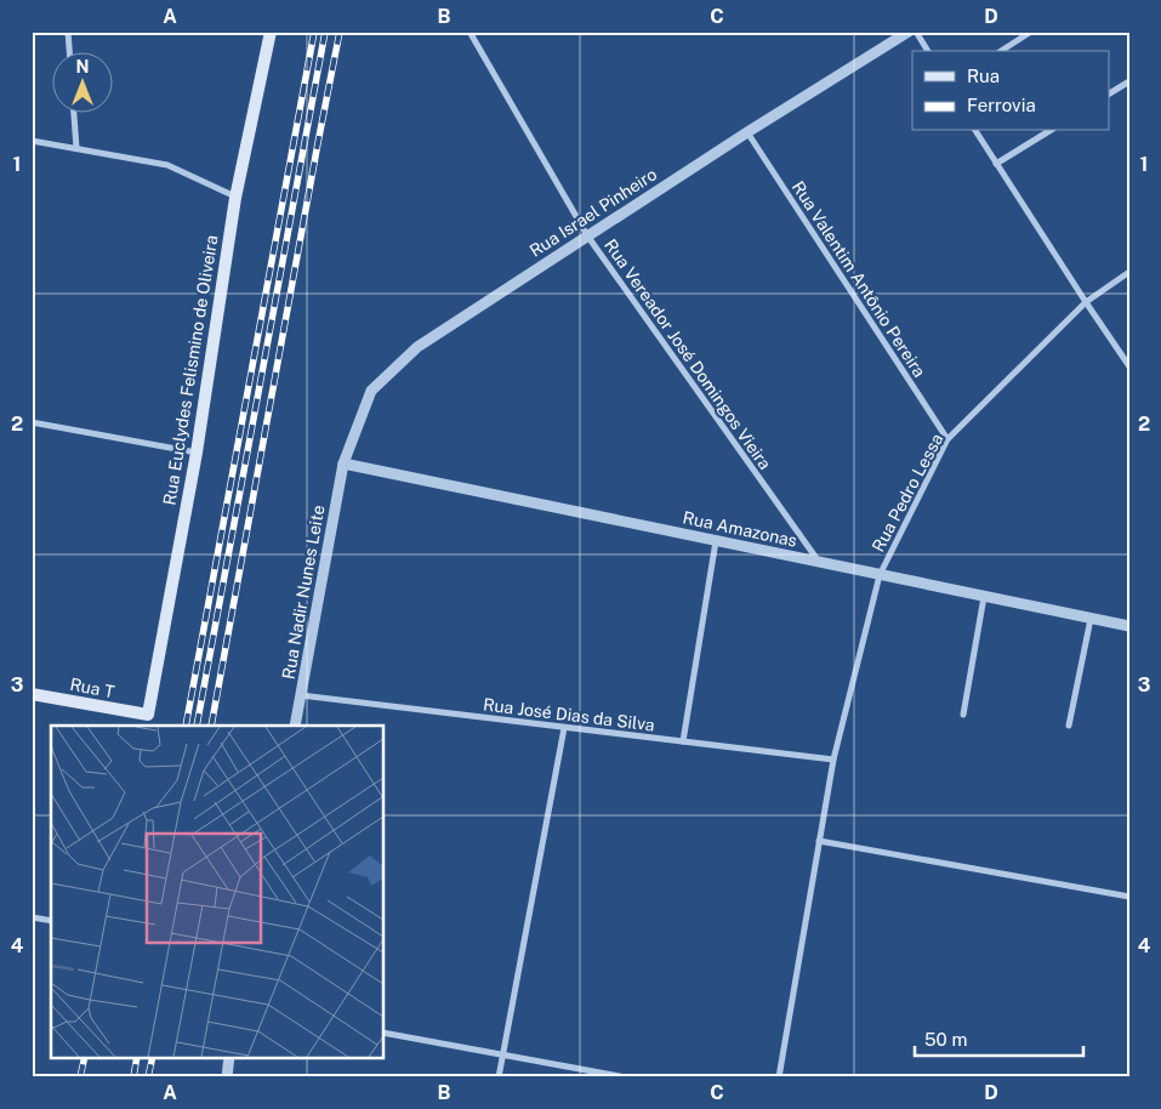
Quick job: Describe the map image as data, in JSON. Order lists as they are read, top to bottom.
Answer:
{
  "streets": {
    "main road": ["Rua Euclydes Felismino de Oliveira", "Rua T"],
    "street": [
      "Rua Israel Pinheiro",
      "Rua Valentim Antônio Pereira",
      "Rua Vereador José Domingos Vieira",
      "Rua Pedro Lessa",
      "Rua Amazonas",
      "Rua Nadir Nunes Leite",
      "Rua José Dias da Silva"
    ]
  },
  "crossings": [
    ["Rua Israel Pinheiro", "Rua Valentim Antônio Pereira"],
    ["Rua Israel Pinheiro", "Rua Vereador José Domingos Vieira"],
    ["Rua Israel Pinheiro", "Rua Amazonas"],
    ["Rua Israel Pinheiro", "Rua Nadir Nunes Leite"],
    ["Rua Valentim Antônio Pereira", "Rua Pedro Lessa"],
    ["Rua Vereador José Domingos Vieira", "Rua Amazonas"],
    ["Rua Euclydes Felismino de Oliveira", "Rua T"],
    ["Rua Pedro Lessa", "Rua Amazonas"],
    ["Rua Pedro Lessa", "Rua José Dias da Silva"],
    ["Rua Amazonas", "Rua Nadir Nunes Leite"],
    ["Rua Nadir Nunes Leite", "Rua José Dias da Silva"]
  ],
  "legend": ["Rua", "Ferrovia"],
  "scale_bar": "50 m",
  "north": "top",
  "grid": {
    "columns": [
      "A",
      "B",
      "C",
      "D"
    ],
    "rows": [
      "1",
      "2",
      "3",
      "4"
    ]
  }
}
